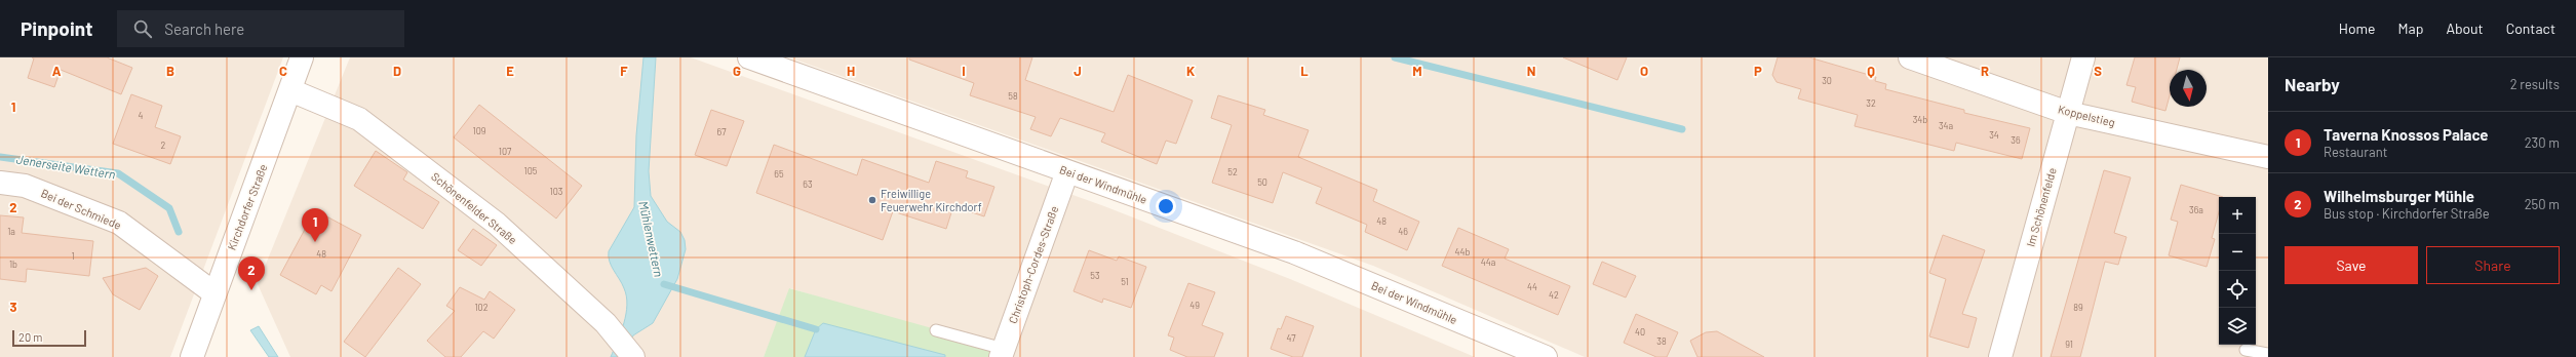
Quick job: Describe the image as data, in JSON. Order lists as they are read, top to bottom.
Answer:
{
  "streets": {
    "street": [
      "Koppelstieg",
      "Bei der Windmühle",
      "Kirchdorfer Straße",
      "Im Schönenfelde",
      "Schönenfelder Straße",
      "Bei der Schmiede",
      "Christoph-Cordes-Straße"
    ]
  },
  "crossings": [
    ["Koppelstieg", "Im Schönenfelde"],
    ["Bei der Windmühle", "Christoph-Cordes-Straße"],
    ["Kirchdorfer Straße", "Schönenfelder Straße"],
    ["Kirchdorfer Straße", "Bei der Schmiede"]
  ],
  "water": ["Jenerseite Wettern", "Mühlenwettern"],
  "places": ["Freiwillige Feuerwehr Kirchdorf"],
  "house_numbers": [
    "30",
    "58",
    "32",
    "4",
    "34b",
    "34a",
    "109",
    "67",
    "34",
    "36",
    "2",
    "107",
    "105",
    "52",
    "65",
    "50",
    "63",
    "103",
    "36a",
    "48",
    "1a",
    "46",
    "44b",
    "48",
    "1",
    "44a",
    "1b",
    "53",
    "51",
    "44",
    "42",
    "49",
    "102",
    "89",
    "40",
    "47",
    "38",
    "91"
  ],
  "scale_bar": "20 m",
  "north": "bottom",
  "page": {
    "header": "Pinpoint",
    "search": "Search here",
    "nav": [
      "Home",
      "Map",
      "About",
      "Contact"
    ],
    "heading": ["Nearby", "2 results"],
    "list": [
      {
        "mark": "1",
        "name": "Taverna Knossos Palace",
        "note": "Restaurant",
        "value": "230 m"
      },
      {
        "mark": "2",
        "name": "Wilhelmsburger Mühle",
        "note": "Bus stop · Kirchdorfer Straße",
        "value": "250 m"
      }
    ],
    "map_buttons": ["+", "−"],
    "pins": ["1", "2"],
    "buttons": ["Save", "Share"],
    "scale": "20 m"
  },
  "grid": {
    "columns": [
      "A",
      "B",
      "C",
      "D",
      "E",
      "F",
      "G",
      "H",
      "I",
      "J",
      "K",
      "L",
      "M",
      "N",
      "O",
      "P",
      "Q",
      "R",
      "S"
    ],
    "rows": ["1", "2", "3"]
  }
}
